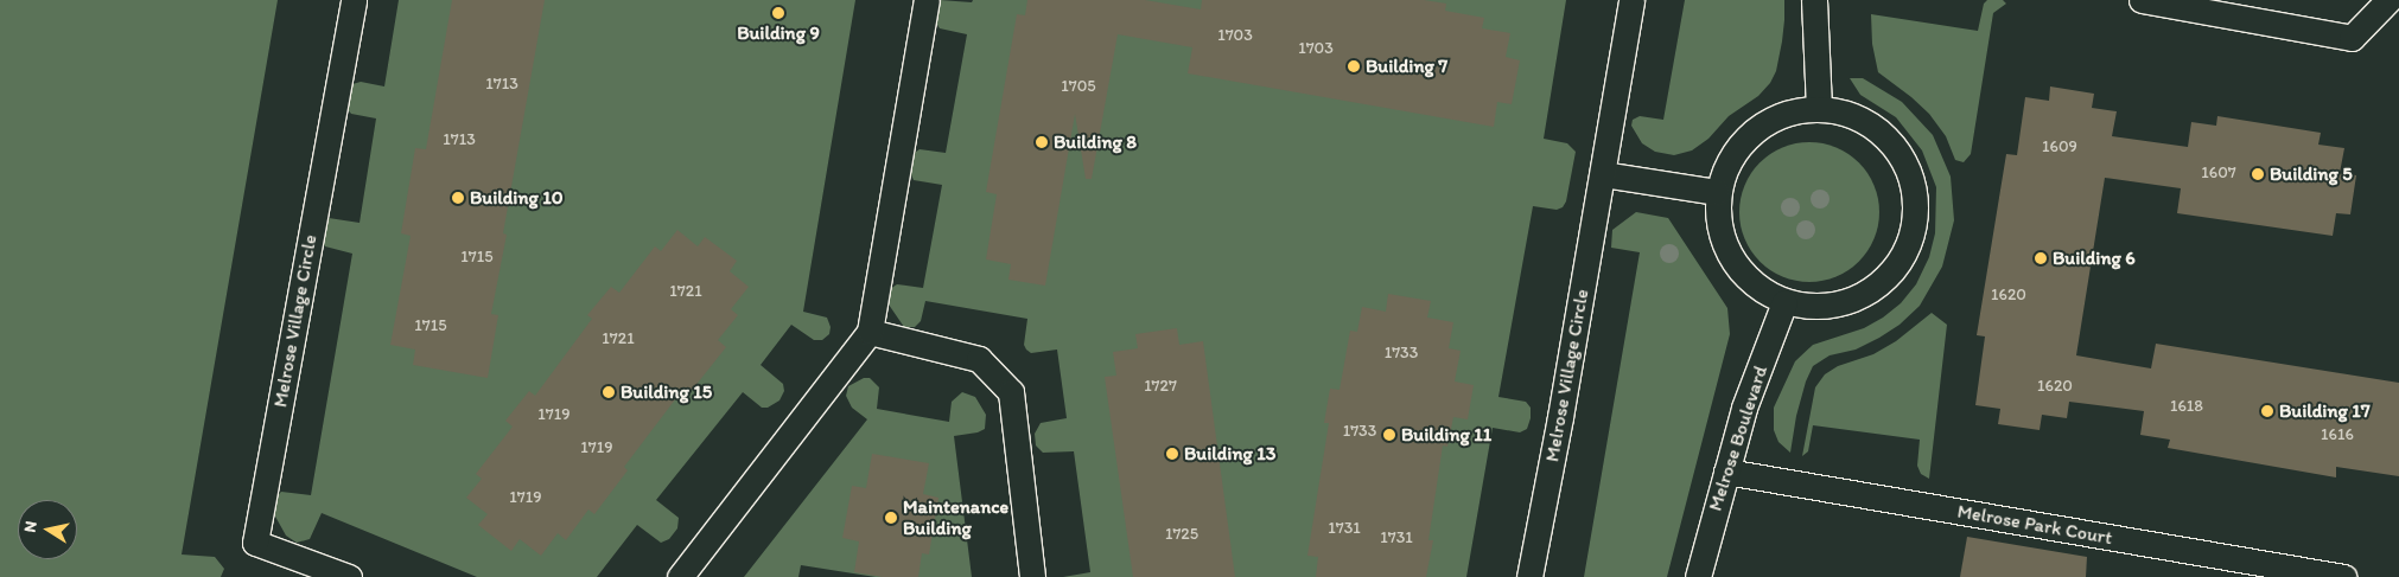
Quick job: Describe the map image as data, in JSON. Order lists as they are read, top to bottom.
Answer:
{
  "streets": {
    "lane": ["Melrose Village Circle", "Melrose Boulevard", "Melrose Park Court"]
  },
  "crossings": [
    ["Melrose Boulevard", "Melrose Park Court"]
  ],
  "places": [
    "Building 9",
    "Building 7",
    "Building 8",
    "Building 5",
    "Building 10",
    "Building 6",
    "Building 15",
    "Building 17",
    "Building 11",
    "Building 13",
    "Maintenance Building"
  ],
  "house_numbers": [
    "1703",
    "1703",
    "1713",
    "1705",
    "1713",
    "1609",
    "1607",
    "1715",
    "1721",
    "1620",
    "1715",
    "1721",
    "1733",
    "1727",
    "1620",
    "1618",
    "1719",
    "1733",
    "1616",
    "1719",
    "1719",
    "1731",
    "1725",
    "1731"
  ],
  "north": "left"
}
